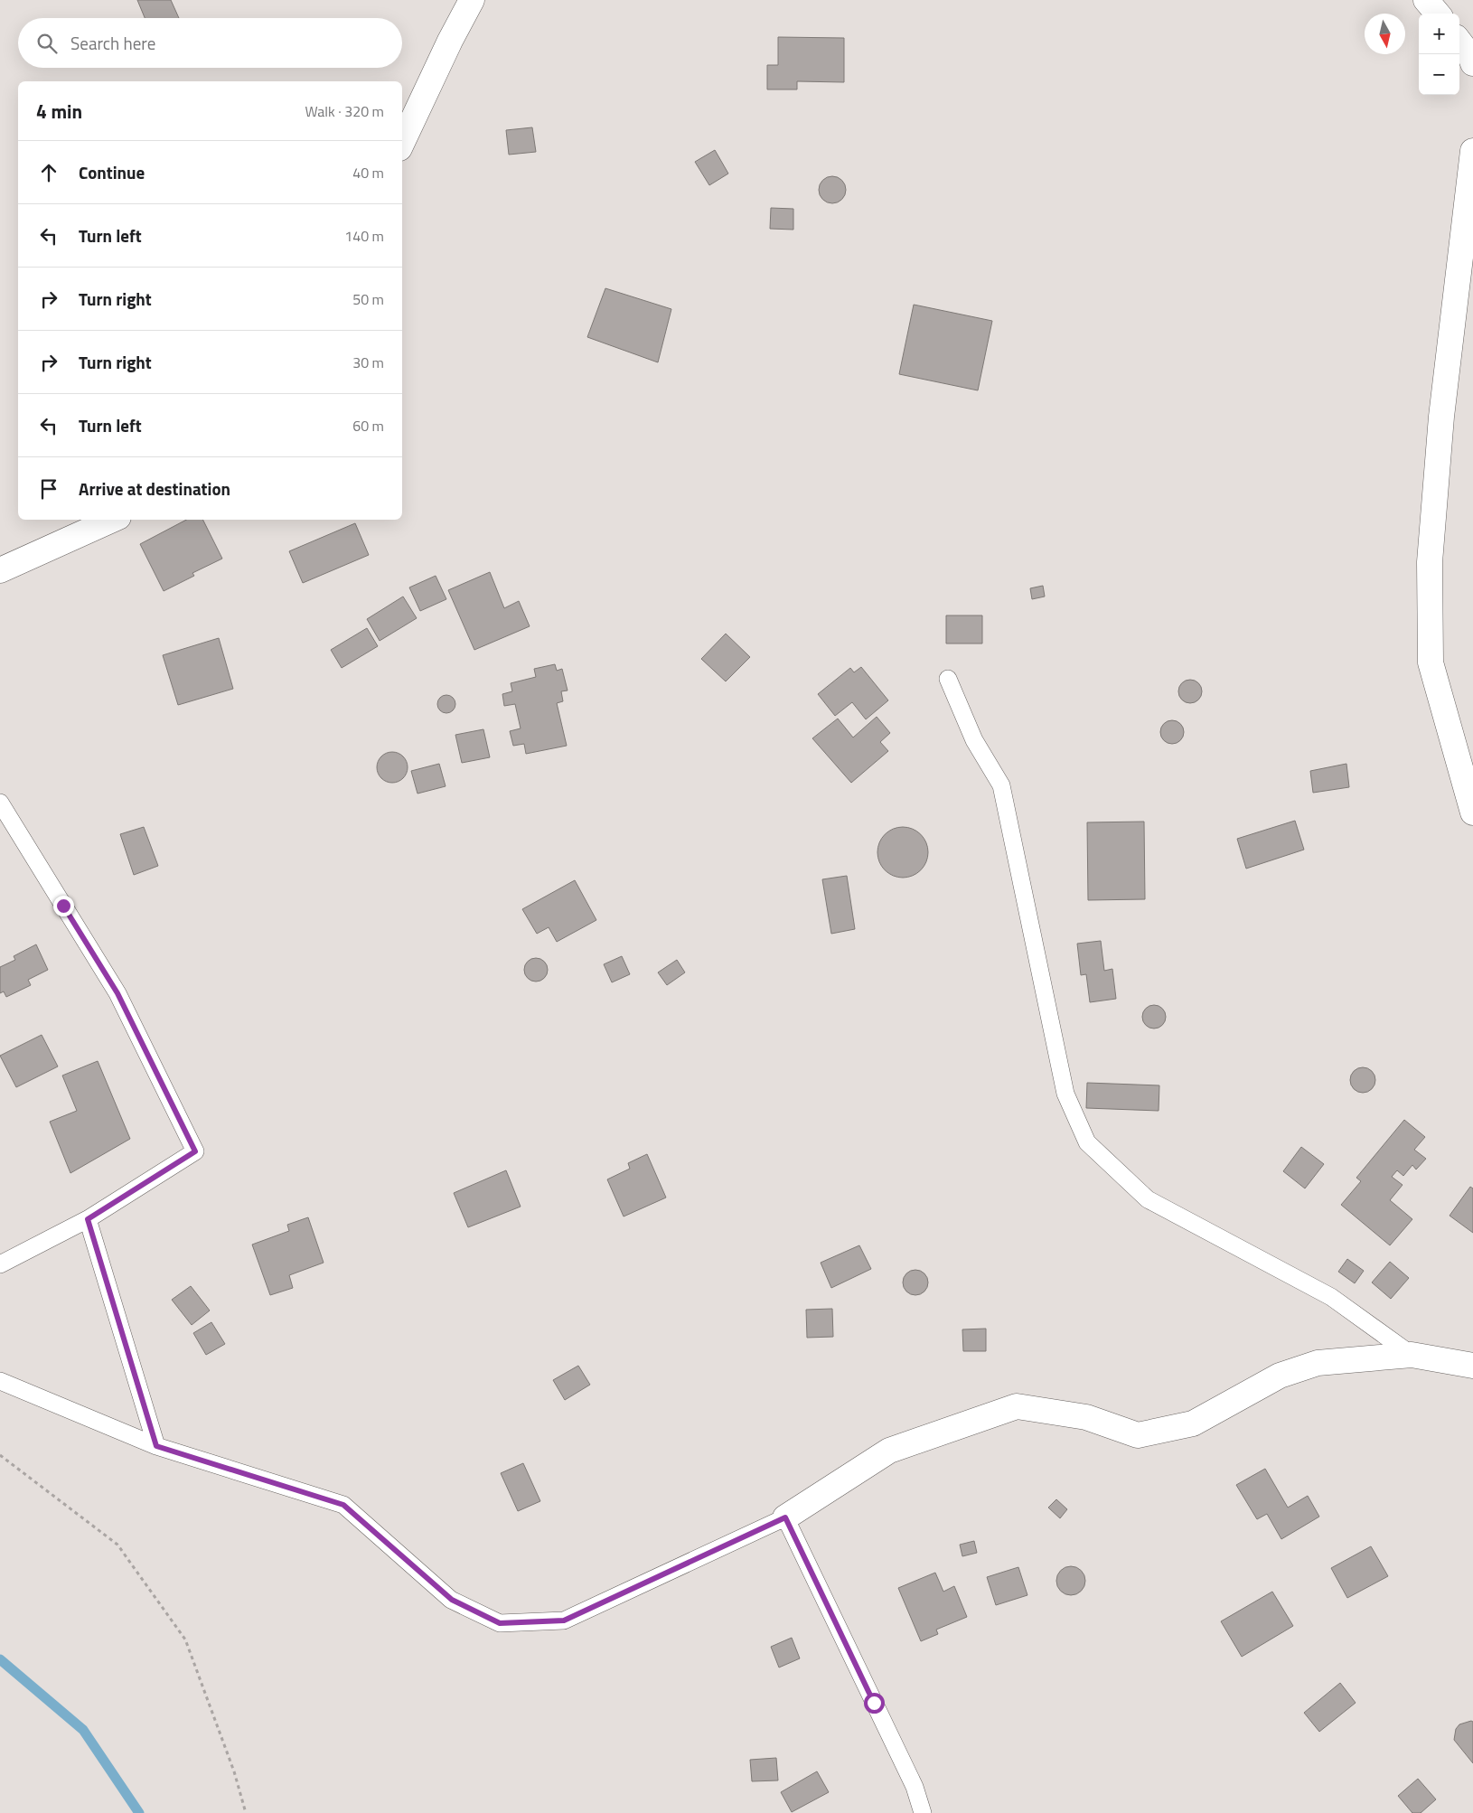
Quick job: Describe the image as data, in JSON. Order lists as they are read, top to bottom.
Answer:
{
  "north": "bottom",
  "page": {
    "map_buttons": ["+", "−"],
    "search": "Search here",
    "heading": ["4 min", "Walk · 320 m"],
    "list": [
      ["Continue", "40 m"],
      ["Turn left", "140 m"],
      ["Turn right", "50 m"],
      ["Turn right", "30 m"],
      ["Turn left", "60 m"],
      "Arrive at destination"
    ]
  }
}
